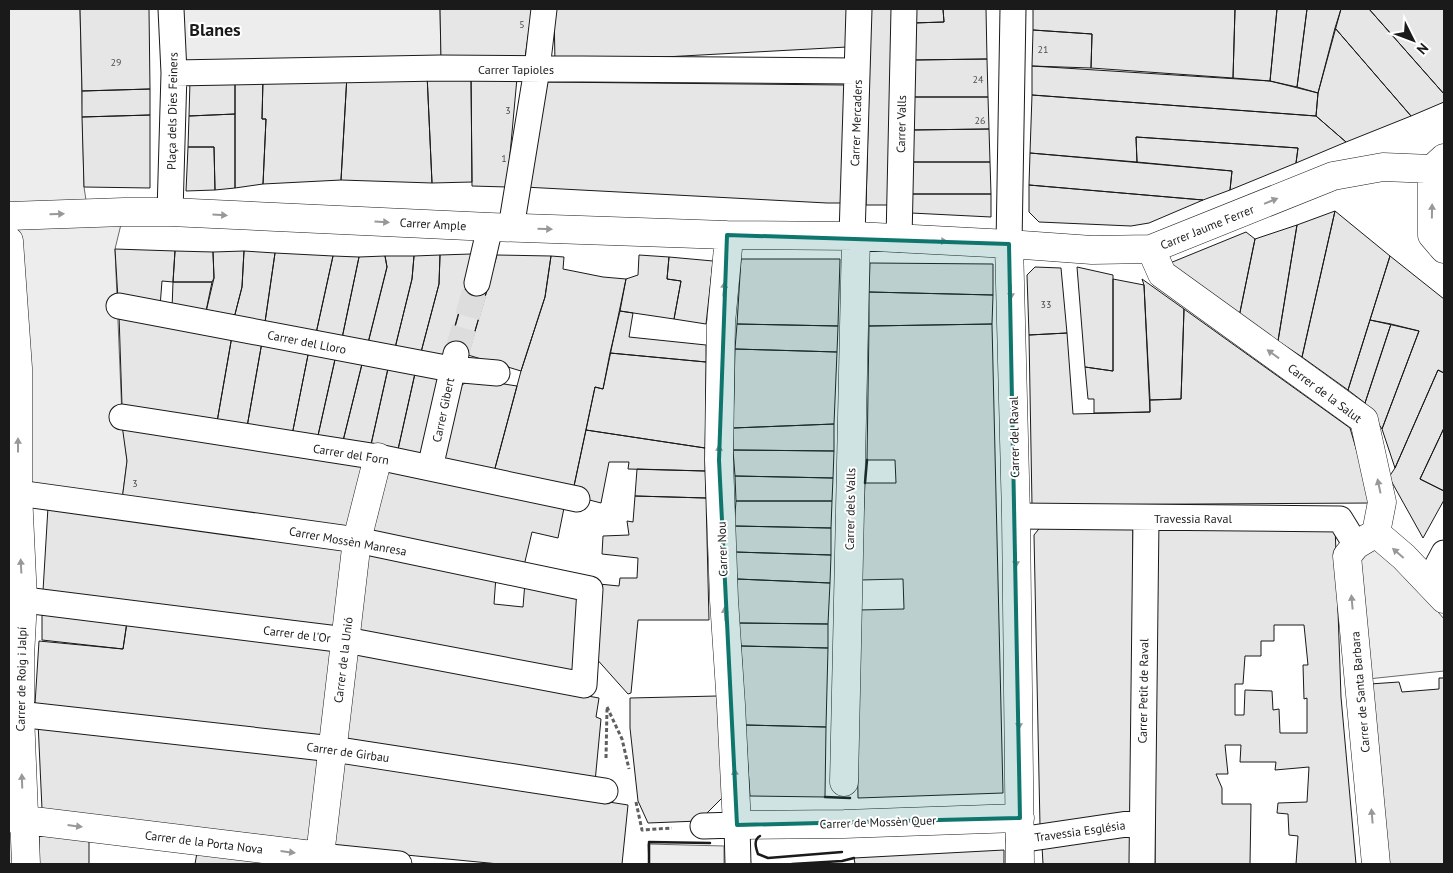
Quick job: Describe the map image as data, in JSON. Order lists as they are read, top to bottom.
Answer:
{
  "streets": {
    "street": [
      "Carrer Tapioles",
      "Plaça dels Dies Feiners",
      "Carrer Mercaders",
      "Carrer Valls",
      "Carrer Ample",
      "Carrer Jaume Ferrer",
      "Carrer del Lloro",
      "Carrer de la Salut",
      "Carrer Gibert",
      "Carrer del Raval",
      "Carrer del Forn",
      "Carrer dels Valls",
      "Travessia Raval",
      "Carrer Mossèn Manresa",
      "Carrer Nou",
      "Carrer de l'Or",
      "Carrer de la Unió",
      "Carrer de Roig i Jalpí",
      "Carrer Petit de Raval",
      "Carrer de Santa Barbara",
      "Carrer de Girbau",
      "Carrer de Mossèn Quer",
      "Travessia Església",
      "Carrer de la Porta Nova"
    ]
  },
  "crossings": [
    ["Carrer Tapioles", "Plaça dels Dies Feiners"],
    ["Carrer Tapioles", "Carrer Mercaders"],
    ["Plaça dels Dies Feiners", "Carrer Ample"],
    ["Carrer Mercaders", "Carrer Ample"],
    ["Carrer Mercaders", "Carrer Jaume Ferrer"],
    ["Carrer Mercaders", "Carrer dels Valls"],
    ["Carrer Valls", "Carrer Jaume Ferrer"],
    ["Carrer Ample", "Carrer Jaume Ferrer"],
    ["Carrer Ample", "Carrer dels Valls"],
    ["Carrer Ample", "Carrer Nou"],
    ["Carrer Jaume Ferrer", "Carrer de la Salut"],
    ["Carrer Jaume Ferrer", "Carrer del Raval"],
    ["Carrer Jaume Ferrer", "Carrer dels Valls"],
    ["Carrer del Lloro", "Carrer Gibert"],
    ["Carrer de la Salut", "Travessia Raval"],
    ["Carrer de la Salut", "Carrer de Santa Barbara"],
    ["Carrer Gibert", "Carrer del Forn"],
    ["Carrer del Raval", "Travessia Raval"],
    ["Carrer del Raval", "Carrer de Mossèn Quer"],
    ["Carrer del Raval", "Travessia Església"],
    ["Carrer del Forn", "Carrer de la Unió"],
    ["Travessia Raval", "Carrer Petit de Raval"],
    ["Travessia Raval", "Carrer de Santa Barbara"],
    ["Carrer Mossèn Manresa", "Carrer de l'Or"],
    ["Carrer Mossèn Manresa", "Carrer de la Unió"],
    ["Carrer Mossèn Manresa", "Carrer de Roig i Jalpí"],
    ["Carrer Nou", "Carrer de Mossèn Quer"],
    ["Carrer de l'Or", "Carrer de la Unió"],
    ["Carrer de l'Or", "Carrer de Roig i Jalpí"],
    ["Carrer de la Unió", "Carrer de Girbau"],
    ["Carrer de la Unió", "Carrer de la Porta Nova"],
    ["Carrer de Roig i Jalpí", "Carrer de Girbau"],
    ["Carrer de Roig i Jalpí", "Carrer de la Porta Nova"],
    ["Carrer Petit de Raval", "Travessia Església"],
    ["Carrer de Mossèn Quer", "Travessia Església"]
  ],
  "one_way": [
    "Carrer Ample",
    "Carrer Jaume Ferrer",
    "Carrer de la Salut",
    "Carrer del Raval",
    "Carrer Nou",
    "Carrer de Roig i Jalpí",
    "Carrer de Santa Barbara",
    "Carrer de la Porta Nova"
  ],
  "districts": ["Blanes"],
  "house_numbers": [
    "5",
    "21",
    "29",
    "24",
    "3",
    "26",
    "1",
    "33",
    "3"
  ],
  "north": "bottom right"
}
